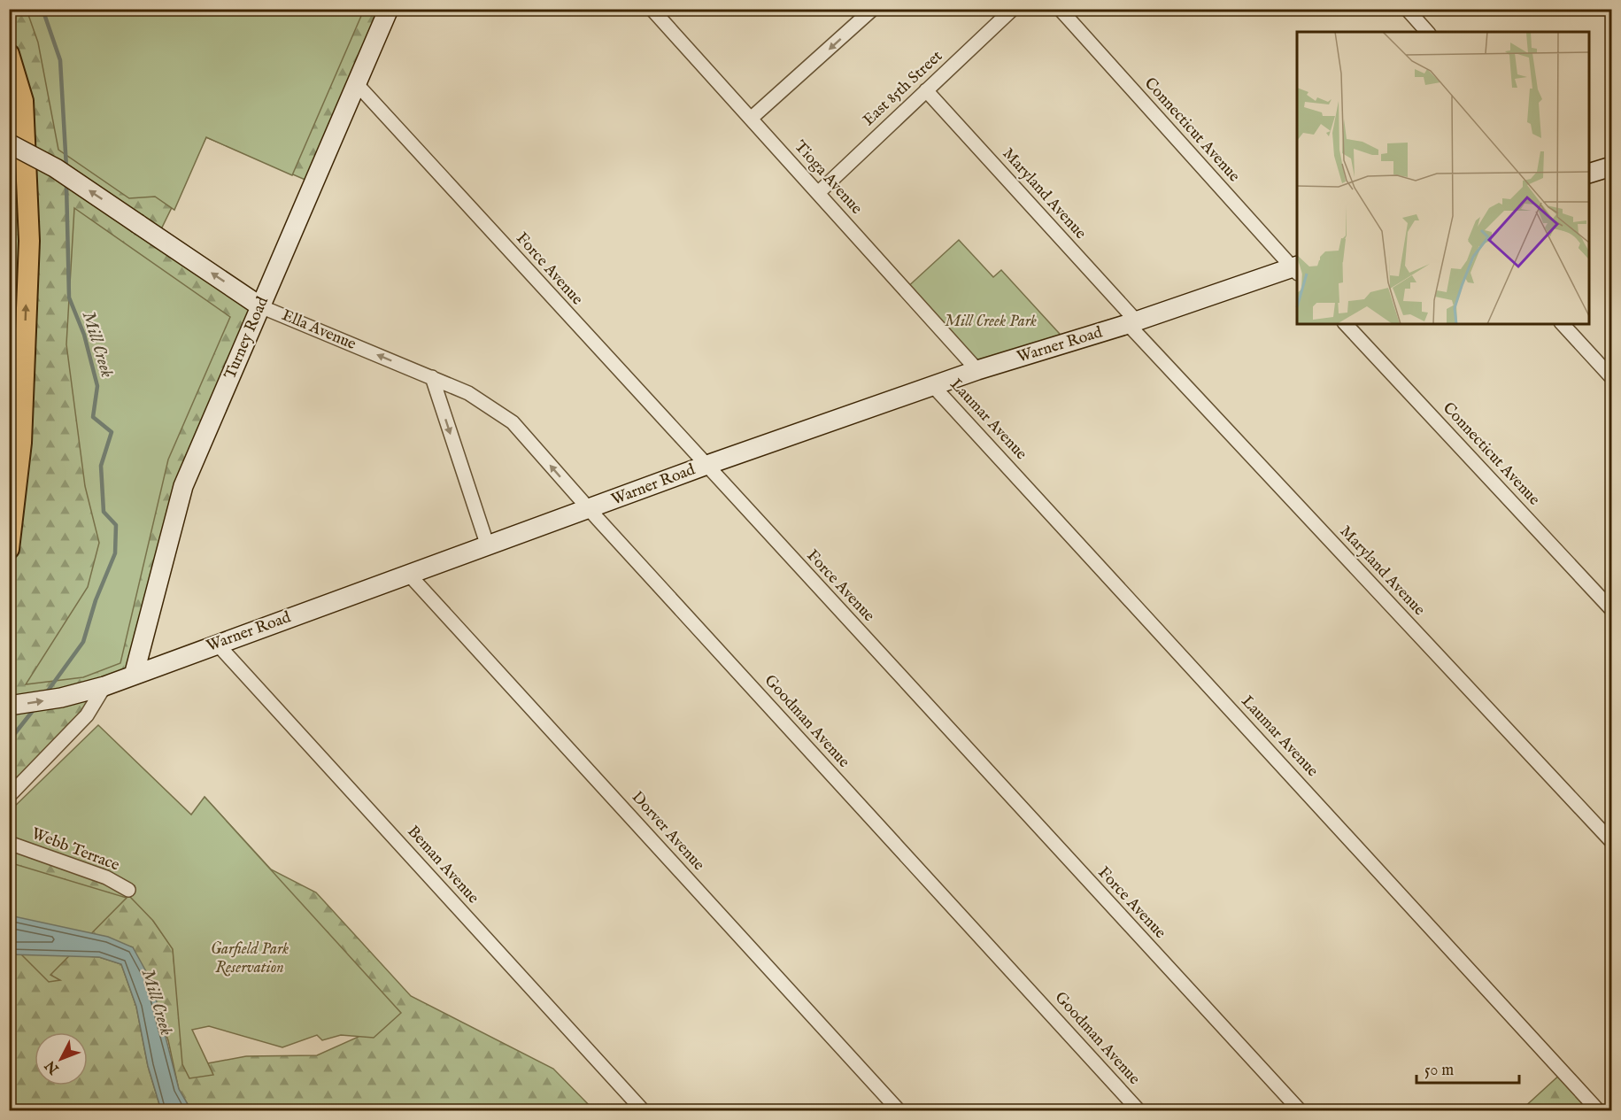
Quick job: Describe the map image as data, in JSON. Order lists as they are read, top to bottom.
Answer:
{
  "streets": {
    "main road": ["Ella Avenue", "Turney Road", "Warner Road"],
    "street": [
      "East 85th Street",
      "Connecticut Avenue",
      "Tioga Avenue",
      "Maryland Avenue",
      "Force Avenue",
      "Laumar Avenue",
      "Goodman Avenue",
      "Dorver Avenue",
      "Webb Terrace",
      "Beman Avenue"
    ]
  },
  "crossings": [
    ["East 85th Street", "Tioga Avenue"],
    ["East 85th Street", "Maryland Avenue"],
    ["Connecticut Avenue", "Warner Road"],
    ["Tioga Avenue", "Warner Road"],
    ["Maryland Avenue", "Warner Road"],
    ["Force Avenue", "Turney Road"],
    ["Force Avenue", "Warner Road"],
    ["Ella Avenue", "Turney Road"],
    ["Ella Avenue", "Goodman Avenue"],
    ["Turney Road", "Warner Road"],
    ["Warner Road", "Laumar Avenue"],
    ["Warner Road", "Goodman Avenue"],
    ["Warner Road", "Dorver Avenue"],
    ["Warner Road", "Beman Avenue"]
  ],
  "one_way": ["Ella Avenue"],
  "water": ["Mill Creek"],
  "parks": ["Mill Creek Park", "Garfield Park Reservation"],
  "scale_bar": "50 m",
  "north": "bottom left"
}
